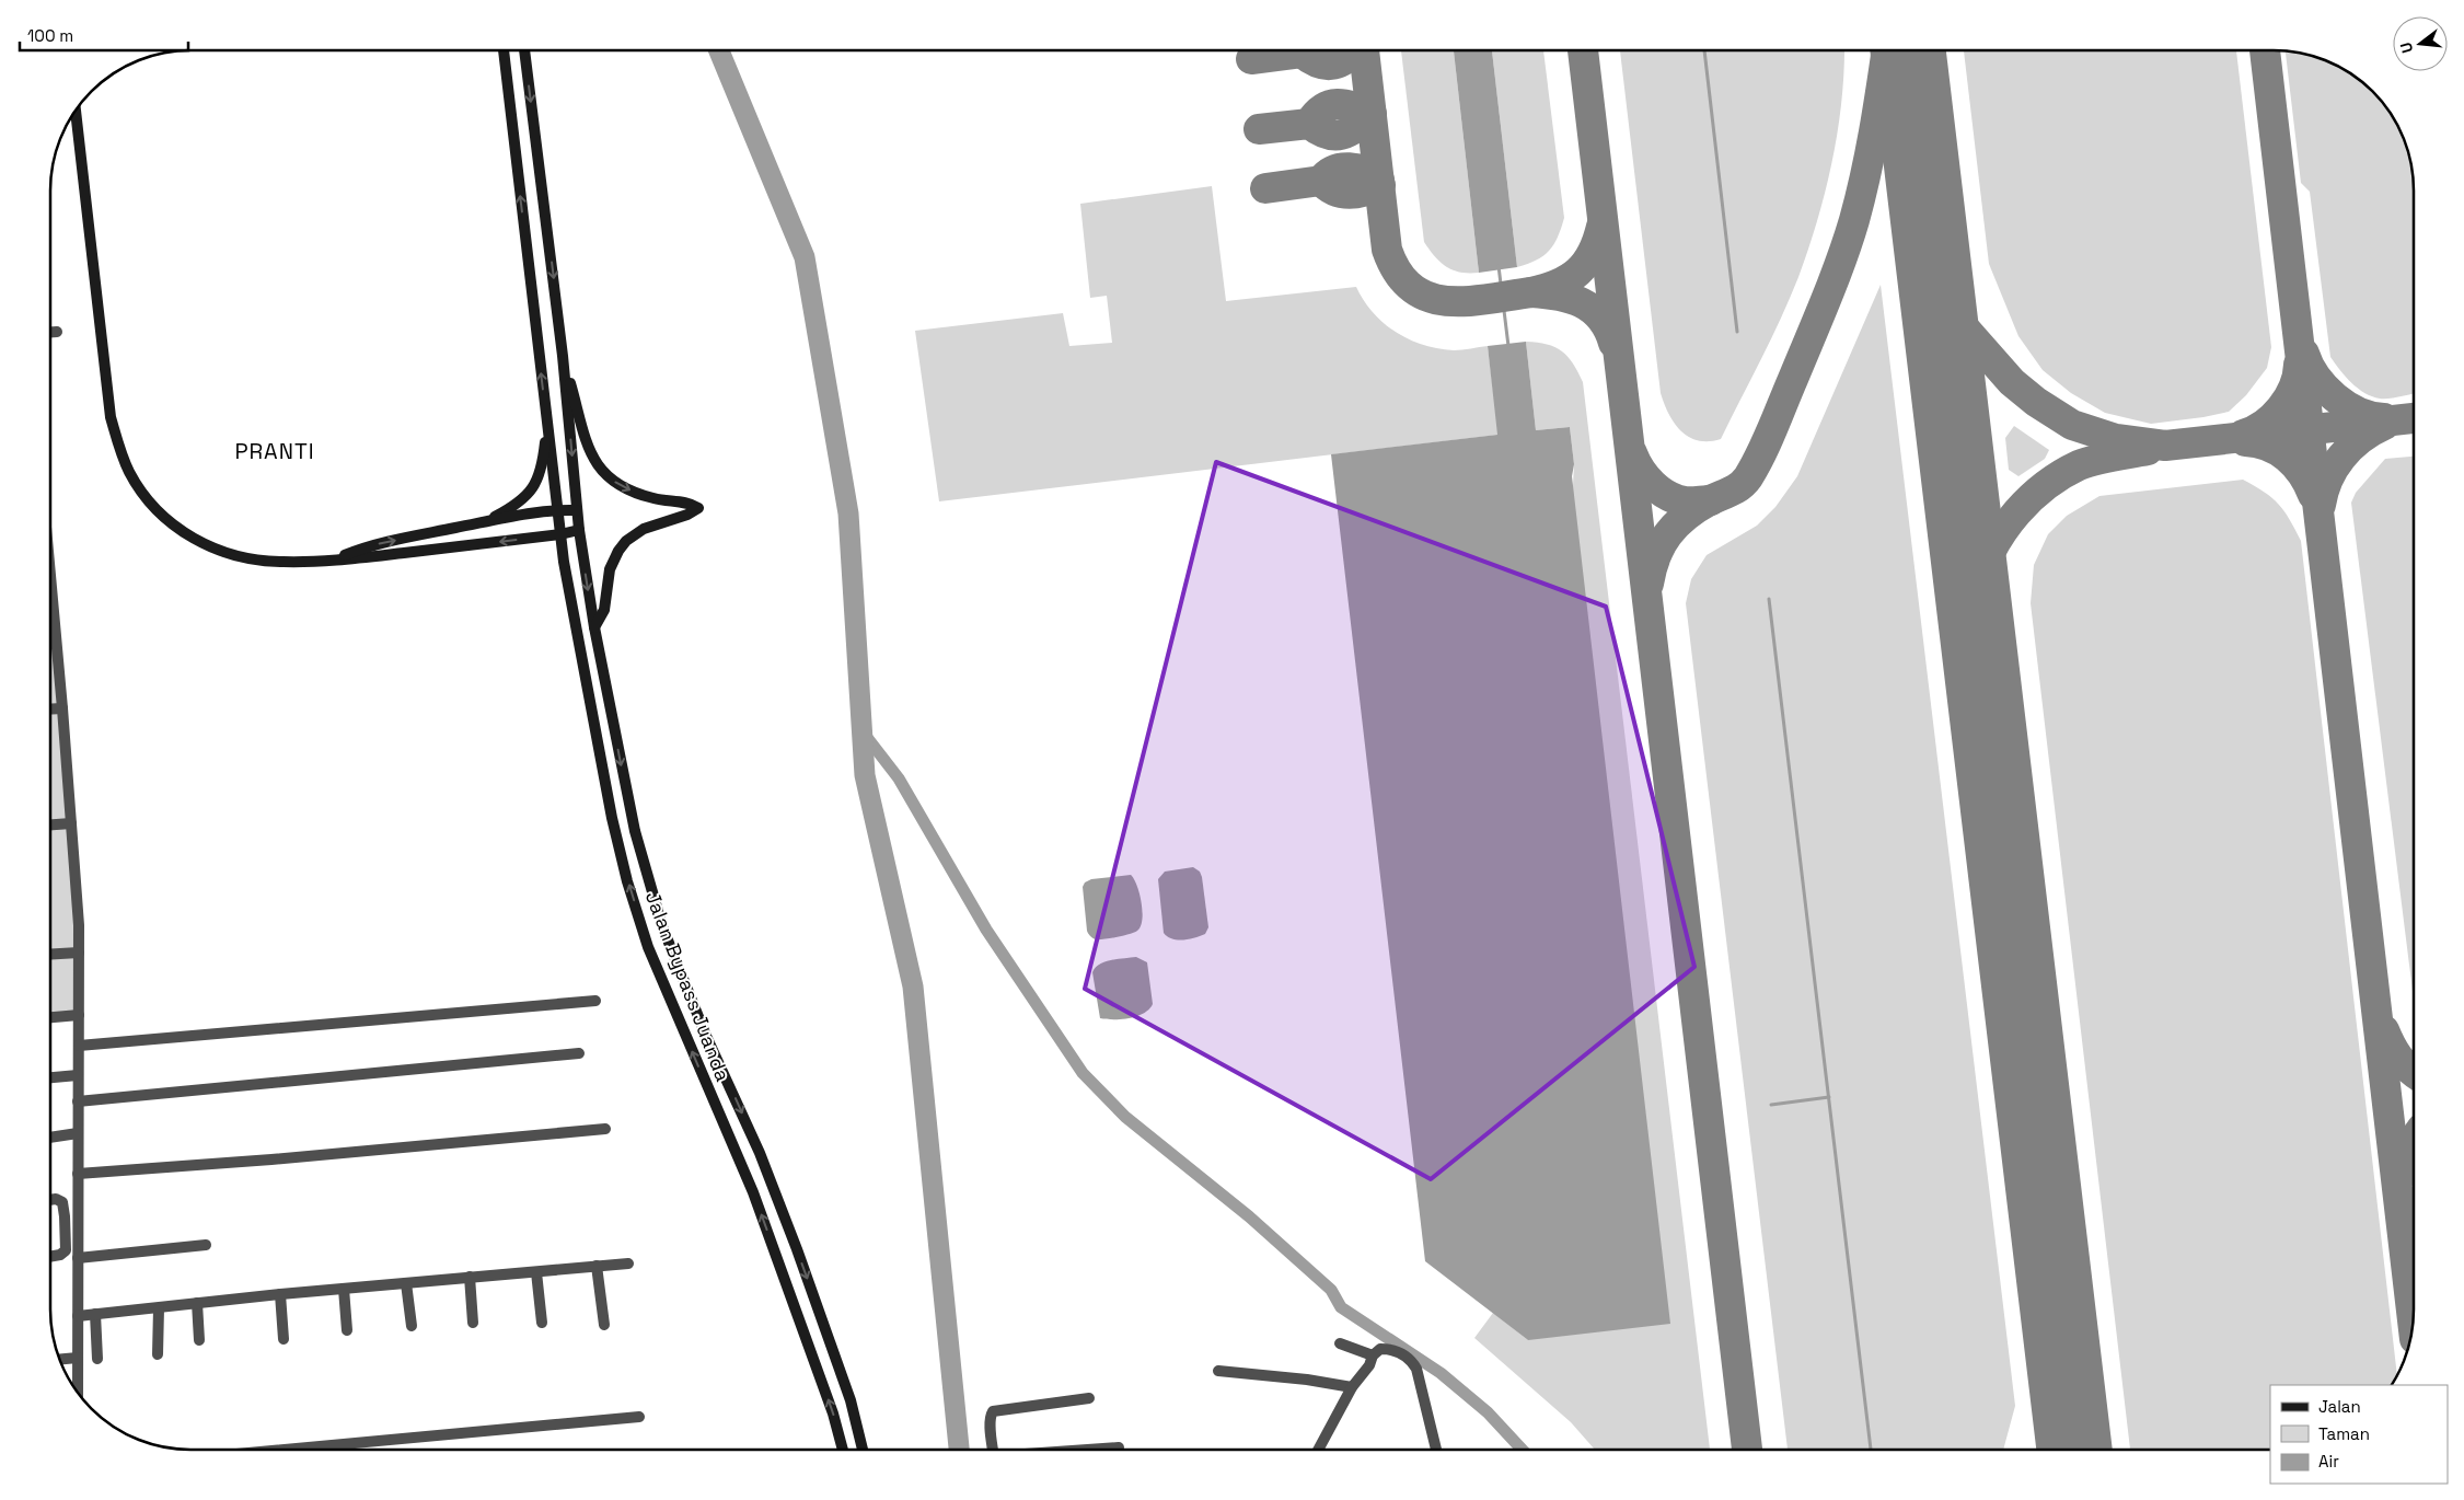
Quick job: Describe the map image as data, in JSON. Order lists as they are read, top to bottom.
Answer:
{
  "streets": {
    "main road": ["Jalan Bypass Juanda"]
  },
  "districts": ["PRANTI"],
  "legend": ["Jalan", "Taman", "Air"],
  "scale_bar": "100 m",
  "north": "left"
}
